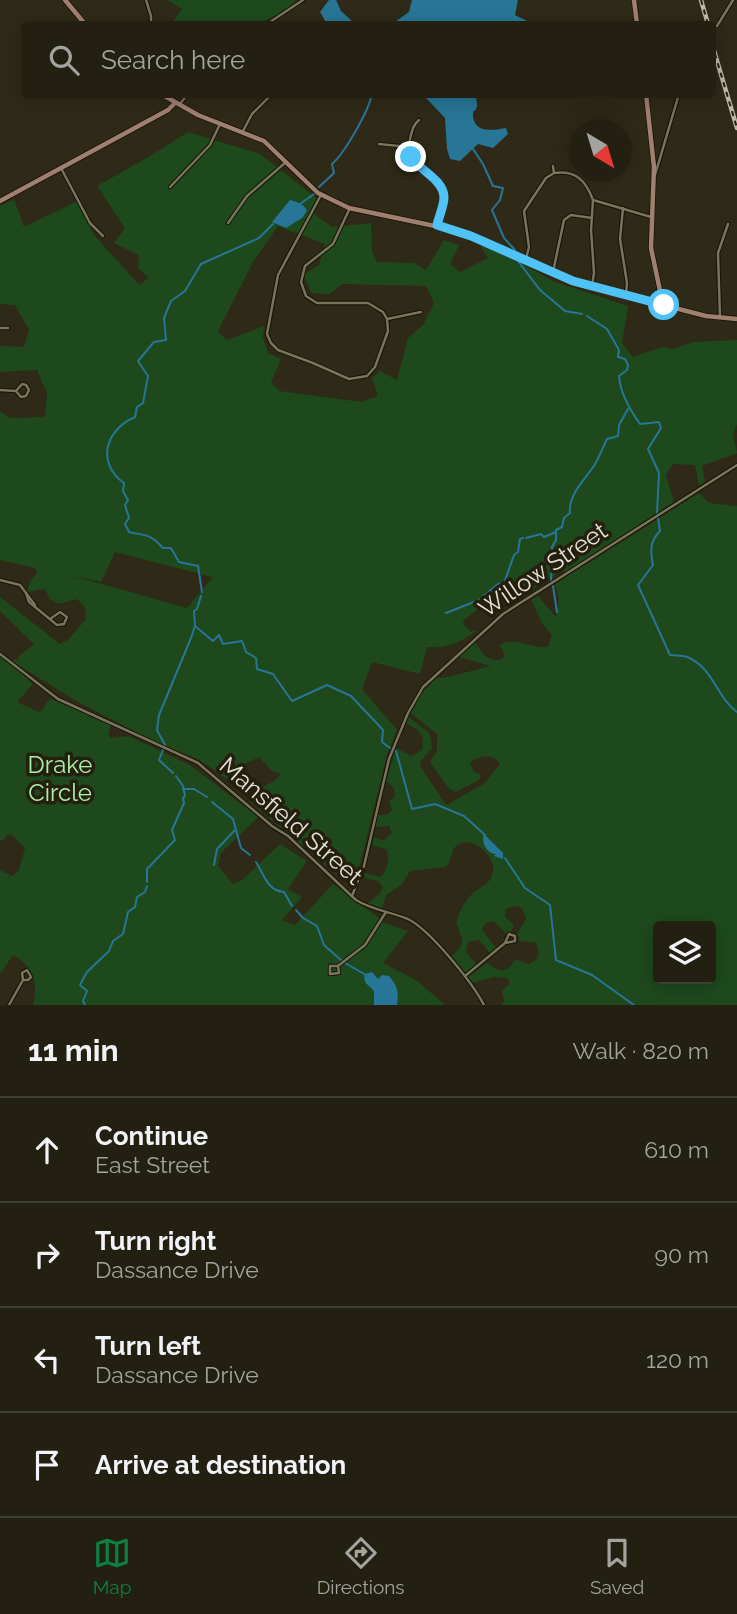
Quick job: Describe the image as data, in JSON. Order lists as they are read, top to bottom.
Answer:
{
  "streets": {
    "street": ["Willow Street", "Mansfield Street"]
  },
  "crossings": [
    ["Willow Street", "Mansfield Street"]
  ],
  "parks": ["Drake Circle"],
  "north": "bottom right",
  "page": {
    "search": "Search here",
    "heading": ["11 min", "Walk · 820 m"],
    "list": [
      ["Continue", "East Street", "610 m"],
      ["Turn right", "Dassance Drive", "90 m"],
      ["Turn left", "Dassance Drive", "120 m"],
      "Arrive at destination"
    ],
    "nav": ["Map", "Directions", "Saved"]
  }
}
